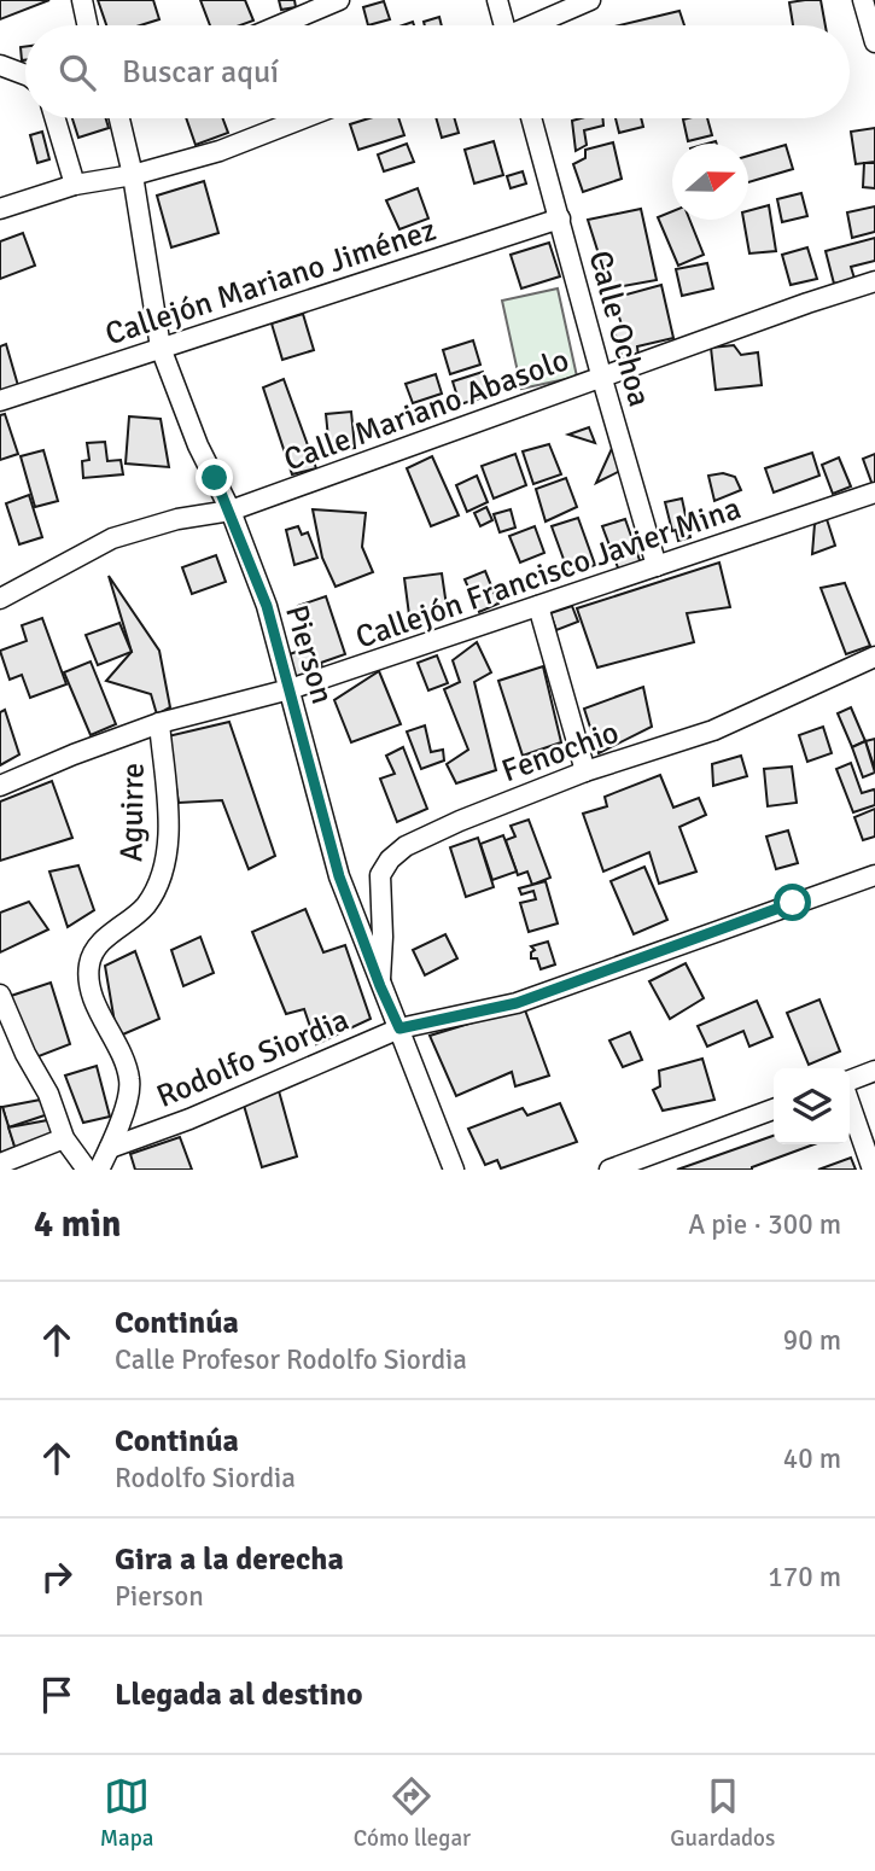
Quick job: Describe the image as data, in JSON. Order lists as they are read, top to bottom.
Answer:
{
  "streets": {
    "street": [
      "Callejón Mariano Jiménez",
      "Calle Ochoa",
      "Calle Mariano Abasolo",
      "Callejón Francisco Javier Mina",
      "Pierson",
      "Fenochio",
      "Aguirre",
      "Rodolfo Siordia"
    ]
  },
  "crossings": [
    ["Callejón Mariano Jiménez", "Calle Ochoa"],
    ["Callejón Mariano Jiménez", "Pierson"],
    ["Calle Ochoa", "Calle Mariano Abasolo"],
    ["Calle Ochoa", "Callejón Francisco Javier Mina"],
    ["Calle Mariano Abasolo", "Pierson"],
    ["Callejón Francisco Javier Mina", "Pierson"],
    ["Callejón Francisco Javier Mina", "Aguirre"],
    ["Pierson", "Fenochio"],
    ["Pierson", "Rodolfo Siordia"],
    ["Aguirre", "Rodolfo Siordia"]
  ],
  "north": "right",
  "page": {
    "search": "Buscar aquí",
    "heading": ["4 min", "A pie · 300 m"],
    "list": [
      ["Continúa", "Calle Profesor Rodolfo Siordia", "90 m"],
      ["Continúa", "Rodolfo Siordia", "40 m"],
      ["Gira a la derecha", "Pierson", "170 m"],
      "Llegada al destino"
    ],
    "nav": ["Mapa", "Cómo llegar", "Guardados"]
  }
}
